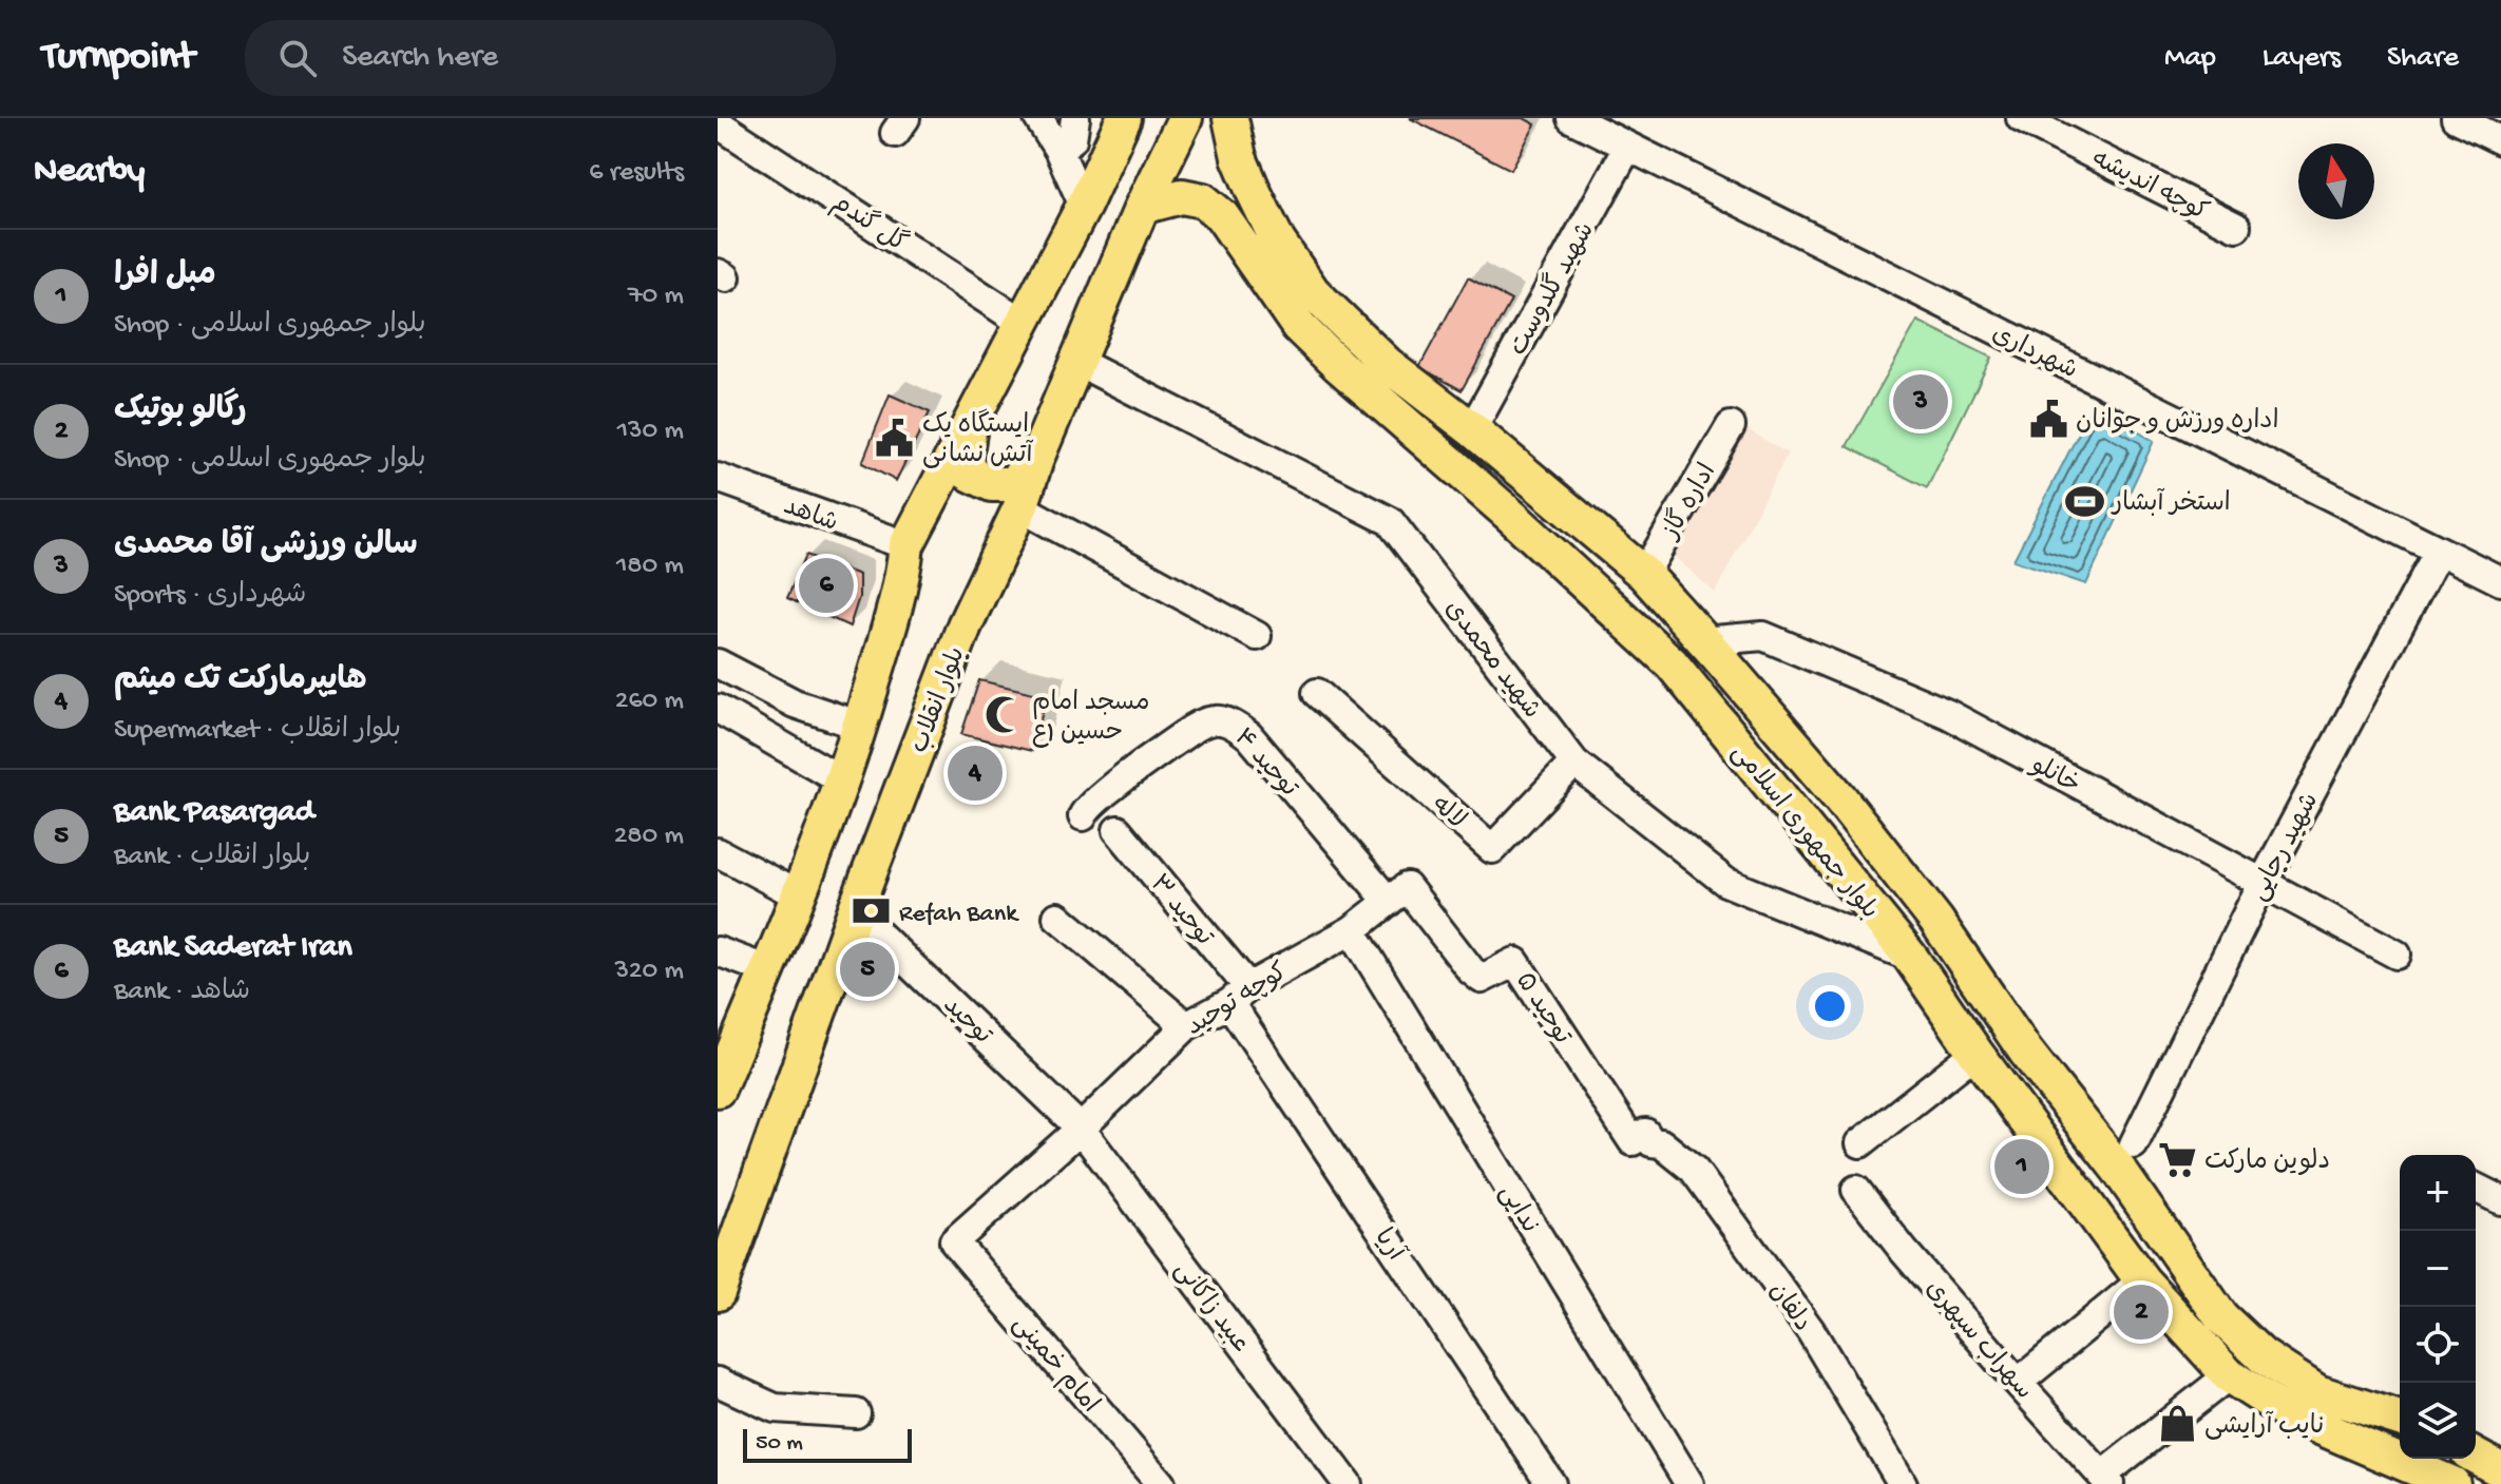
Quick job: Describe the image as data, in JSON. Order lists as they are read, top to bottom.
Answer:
{
  "streets": {
    "main road": ["بلوار انقلاب", "بلوار جمهوری اسلامی"],
    "street": [
      "کوچه اندیشه",
      "گل گندم",
      "شهید گلدوست",
      "شهرداری",
      "اداره گاز",
      "شاهد",
      "شهید محمدی",
      "توحید ۴",
      "خانلو",
      "لاله",
      "شهید رجایی",
      "توحید ۳",
      "کوچه توحید",
      "توحید ۵",
      "توحید",
      "ندایی",
      "آریا",
      "عبید زاکانی",
      "دلفان",
      "سهراب سپهری",
      "امام خمینی"
    ]
  },
  "crossings": [
    ["شهید گلدوست", "شهرداری"],
    ["شهید گلدوست", "بلوار جمهوری اسلامی"],
    ["شهرداری", "شهید رجایی"],
    ["اداره گاز", "بلوار جمهوری اسلامی"],
    ["شهید محمدی", "بلوار انقلاب"],
    ["شهید محمدی", "لاله"],
    ["شهید محمدی", "بلوار جمهوری اسلامی"],
    ["بلوار انقلاب", "بلوار جمهوری اسلامی"],
    ["بلوار انقلاب", "توحید"],
    ["توحید ۴", "کوچه توحید"],
    ["توحید ۴", "توحید ۵"],
    ["خانلو", "بلوار جمهوری اسلامی"],
    ["خانلو", "شهید رجایی"],
    ["توحید ۳", "کوچه توحید"],
    ["توحید ۳", "آریا"],
    ["کوچه توحید", "توحید ۵"],
    ["کوچه توحید", "توحید"],
    ["کوچه توحید", "ندایی"],
    ["کوچه توحید", "آریا"],
    ["کوچه توحید", "عبید زاکانی"],
    ["کوچه توحید", "امام خمینی"],
    ["توحید ۵", "دلفان"],
    ["توحید", "عبید زاکانی"]
  ],
  "places": {
    "public building": ["اداره ورزش و جوانان", "ایستگاه یک آتش نشانی"],
    "sports": ["استخر آبشار"],
    "mosque": ["مسجد امام حسین (ع"],
    "bank": ["Refah Bank"],
    "supermarket": ["دلوین مارکت"],
    "shop": ["نایب آرایشی"]
  },
  "scale_bar": "50 m",
  "north": "top",
  "page": {
    "header": "Turnpoint",
    "search": "Search here",
    "nav": ["Map", "Layers", "Share"],
    "heading": ["Nearby", "6 results"],
    "list": [
      {
        "mark": "1",
        "name": "مبل افرا",
        "note": "Shop · بلوار جمهوری اسلامی",
        "value": "70 m"
      },
      {
        "mark": "2",
        "name": "رگالو بوتیک",
        "note": "Shop · بلوار جمهوری اسلامی",
        "value": "130 m"
      },
      {
        "mark": "3",
        "name": "سالن ورزشی آقا محمدی",
        "note": "Sports · شهرداری",
        "value": "180 m"
      },
      {
        "mark": "4",
        "name": "هایپرمارکت تک میثم",
        "note": "Supermarket · بلوار انقلاب",
        "value": "260 m"
      },
      {
        "mark": "5",
        "name": "Bank Pasargad",
        "note": "Bank · بلوار انقلاب",
        "value": "280 m"
      },
      {
        "mark": "6",
        "name": "Bank Saderat Iran",
        "note": "Bank · شاهد",
        "value": "320 m"
      }
    ],
    "pins": [
      "3",
      "6",
      "4",
      "5",
      "1",
      "2"
    ],
    "map_buttons": ["+", "−"],
    "scale": "50 m"
  }
}
